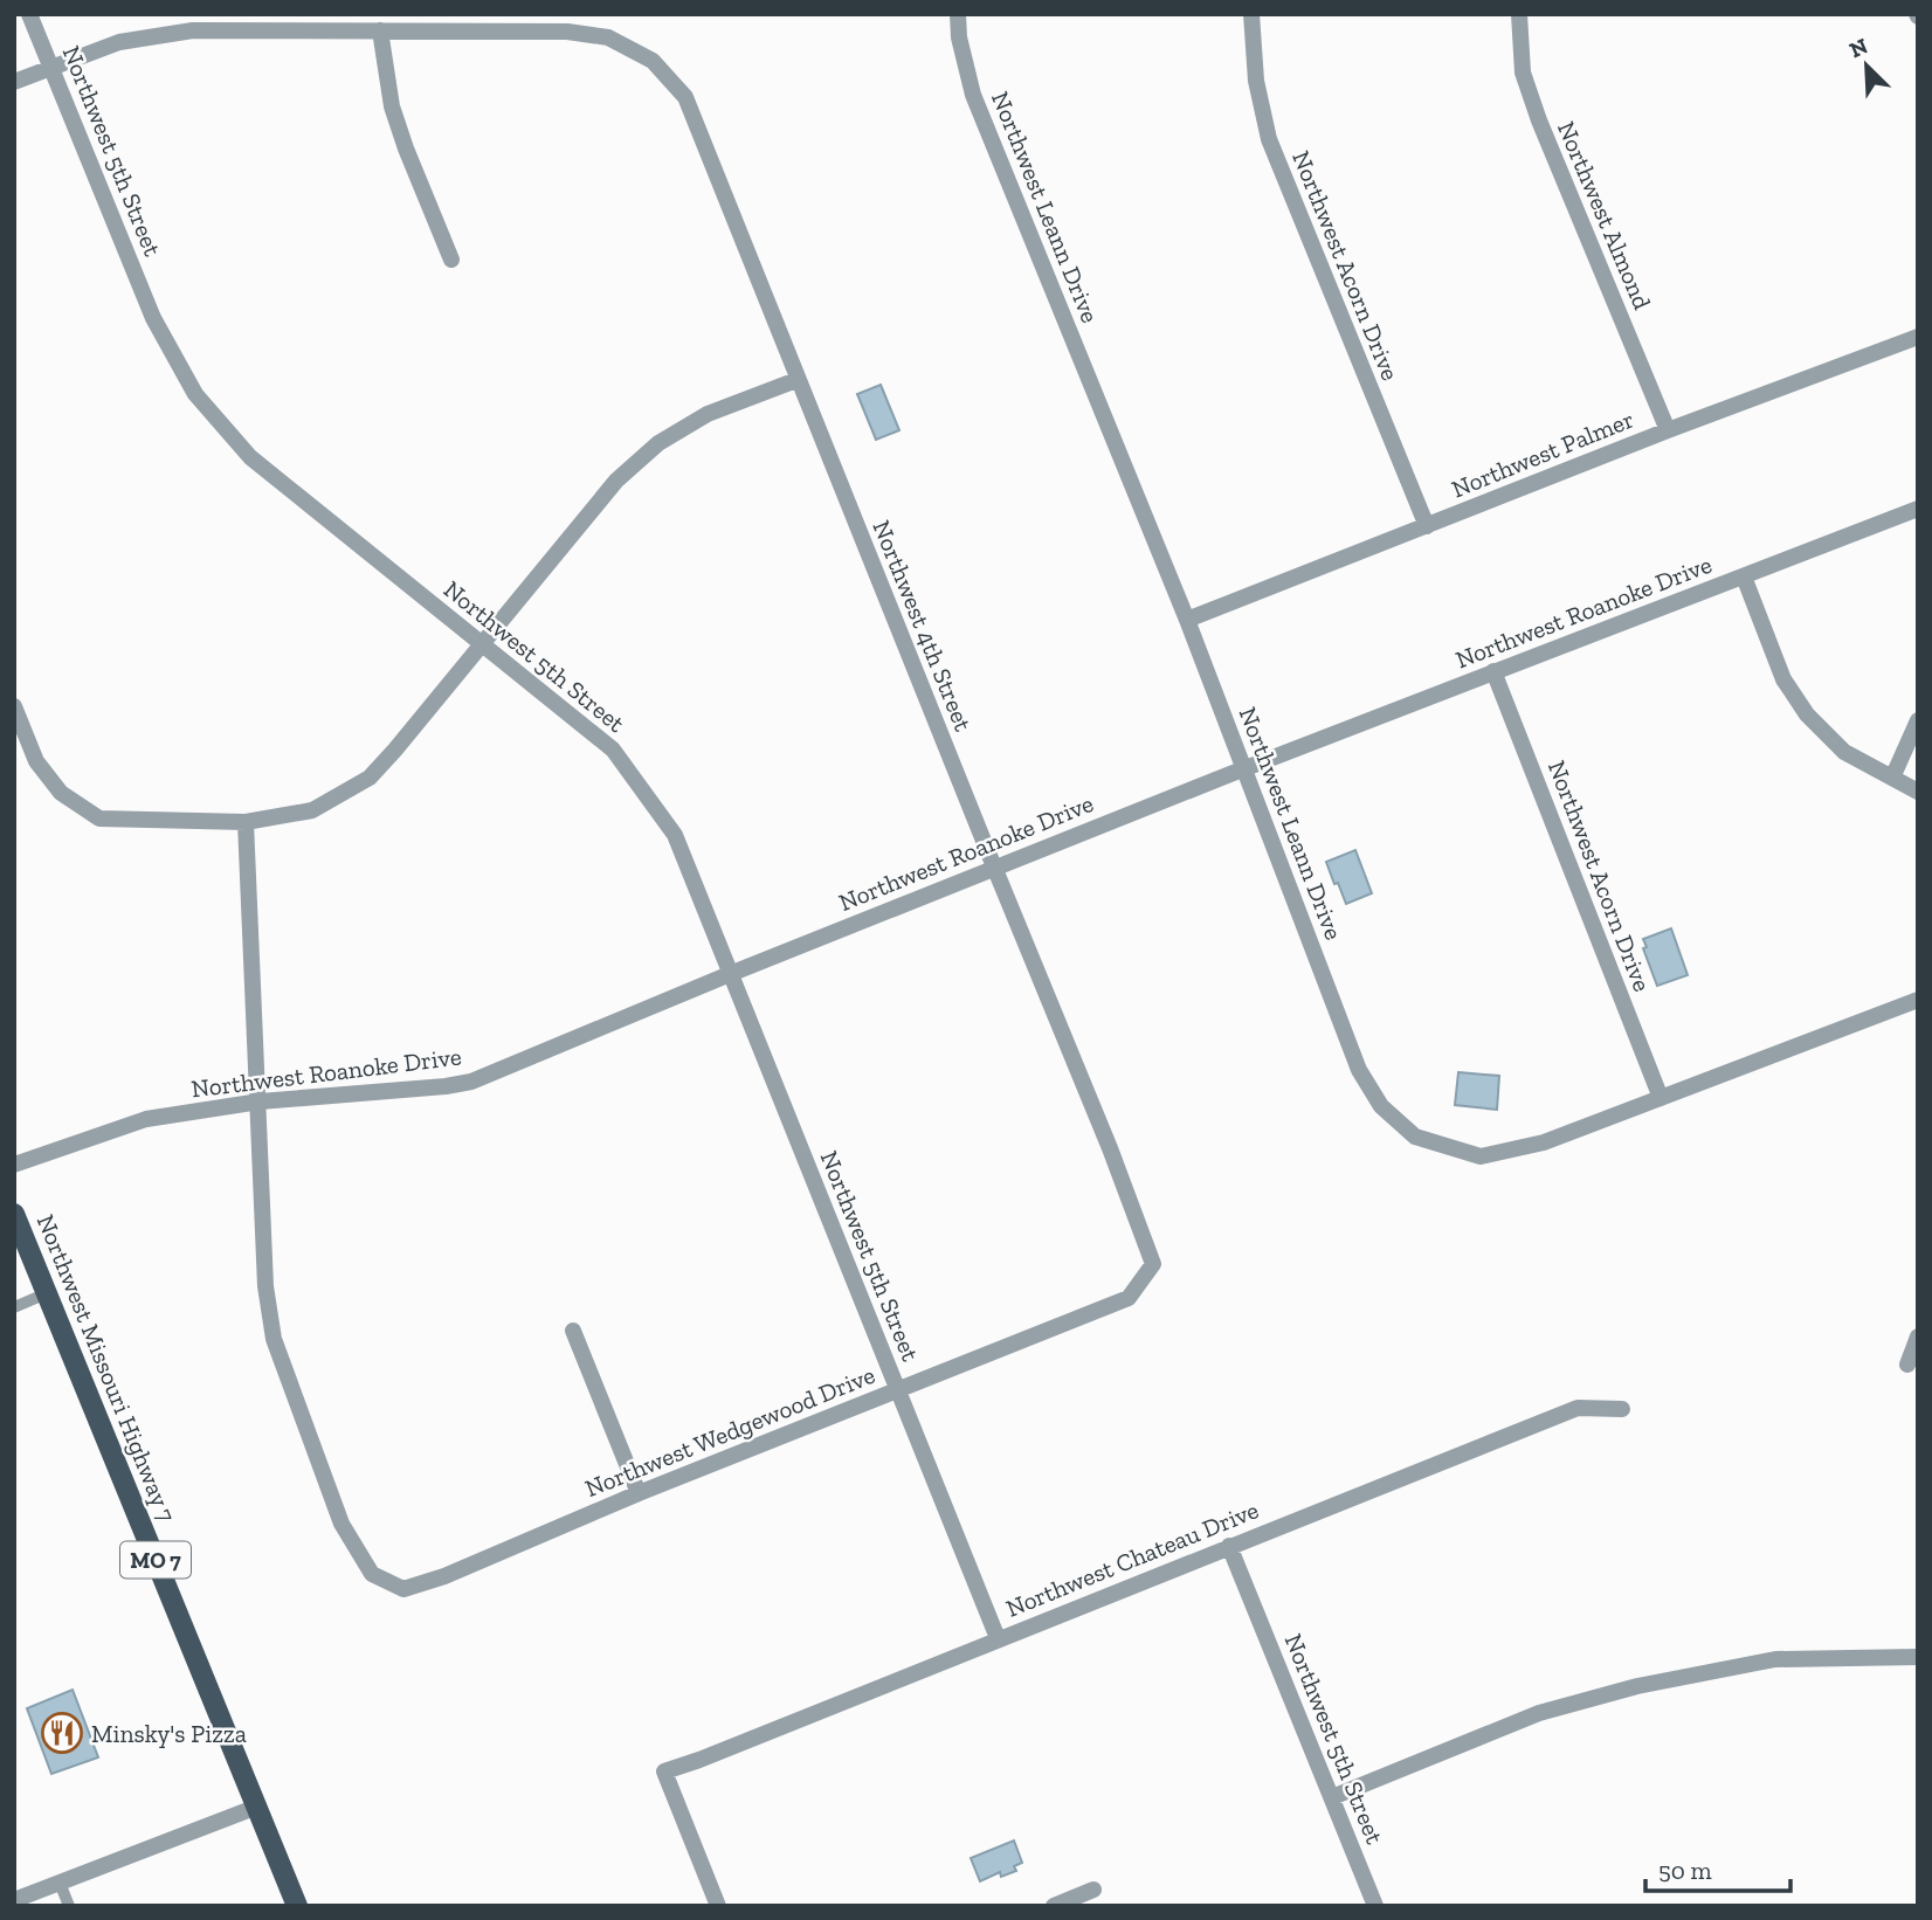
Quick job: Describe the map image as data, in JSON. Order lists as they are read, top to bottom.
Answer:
{
  "streets": {
    "main road": ["Northwest Missouri Highway 7", "MO 7"],
    "street": [
      "Northwest 5th Street",
      "Northwest Leann Drive",
      "Northwest Almond",
      "Northwest Acorn Drive",
      "Northwest Palmer",
      "Northwest Roanoke Drive",
      "Northwest 4th Street",
      "Northwest Wedgewood Drive",
      "Northwest Chateau Drive"
    ]
  },
  "crossings": [
    ["Northwest 5th Street", "Northwest Roanoke Drive"],
    ["Northwest 5th Street", "Northwest 4th Street"],
    ["Northwest 5th Street", "Northwest Wedgewood Drive"],
    ["Northwest 5th Street", "Northwest Chateau Drive"],
    ["Northwest Leann Drive", "Northwest Acorn Drive"],
    ["Northwest Leann Drive", "Northwest Palmer"],
    ["Northwest Leann Drive", "Northwest Roanoke Drive"],
    ["Northwest Almond", "Northwest Palmer"],
    ["Northwest Acorn Drive", "Northwest Palmer"],
    ["Northwest Acorn Drive", "Northwest Roanoke Drive"],
    ["Northwest Roanoke Drive", "Northwest 4th Street"],
    ["Northwest Roanoke Drive", "Northwest Wedgewood Drive"],
    ["Northwest 4th Street", "Northwest Wedgewood Drive"]
  ],
  "places": {
    "restaurant": ["Minsky's Pizza"]
  },
  "scale_bar": "50 m",
  "north": "top left"
}
